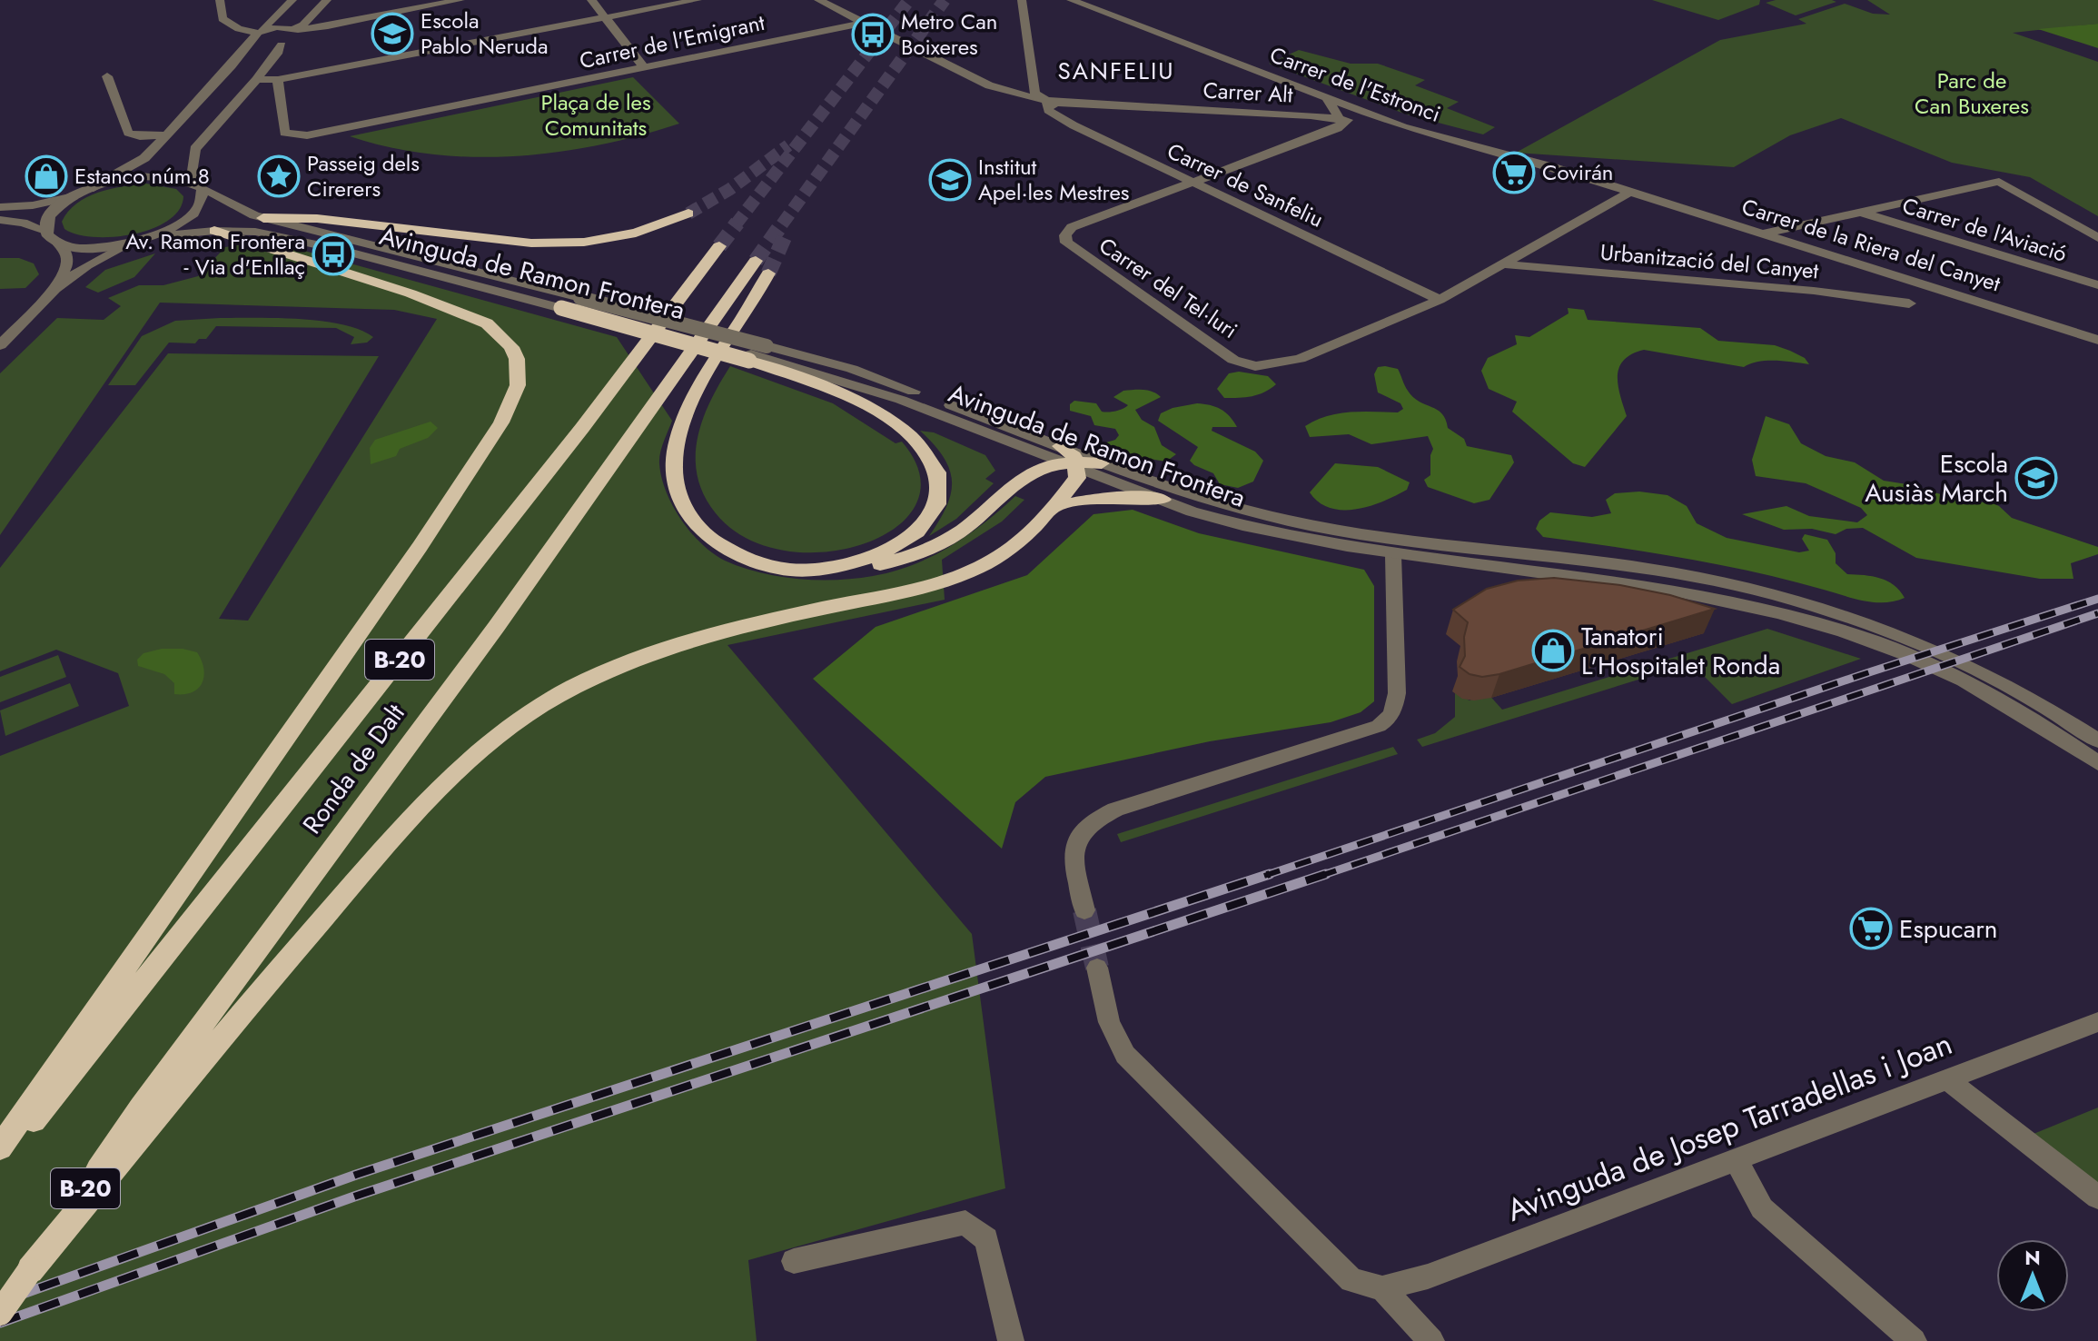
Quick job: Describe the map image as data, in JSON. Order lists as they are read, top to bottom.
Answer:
{
  "streets": {
    "highway": ["B-20", "Ronda de Dalt"],
    "street": [
      "Carrer de l'Emigrant",
      "Carrer de l'Estronci",
      "Carrer Alt",
      "Carrer de Sanfeliu",
      "Carrer de l'Aviació",
      "Carrer de la Riera del Canyet",
      "Urbanització del Canyet",
      "Avinguda de Ramon Frontera",
      "Carrer del Tel·luri",
      "Avinguda de Josep Tarradellas i Joan"
    ]
  },
  "crossings": [
    ["Carrer de l'Estronci", "Carrer Alt"],
    ["Carrer de l'Estronci", "Carrer de la Riera del Canyet"],
    ["Carrer Alt", "Carrer de Sanfeliu"],
    ["Carrer de Sanfeliu", "Carrer del Tel·luri"]
  ],
  "districts": ["SANFELIU"],
  "parks": ["Parc de Can Buxeres", "Plaça de les Comunitats"],
  "places": {
    "school or university": ["Escola Pablo Neruda", "Institut Apel·les Mestres", "Escola Ausiàs March"],
    "bus stop": ["Metro Can Boixeres", "Av. Ramon Frontera - Via d'Enllaç"],
    "supermarket": ["Covirán", "Espucarn"],
    "shop": ["Estanco núm.8", "Tanatori L'Hospitalet Ronda"],
    "place": ["Passeig dels Cirerers"]
  },
  "north": "top"
}
